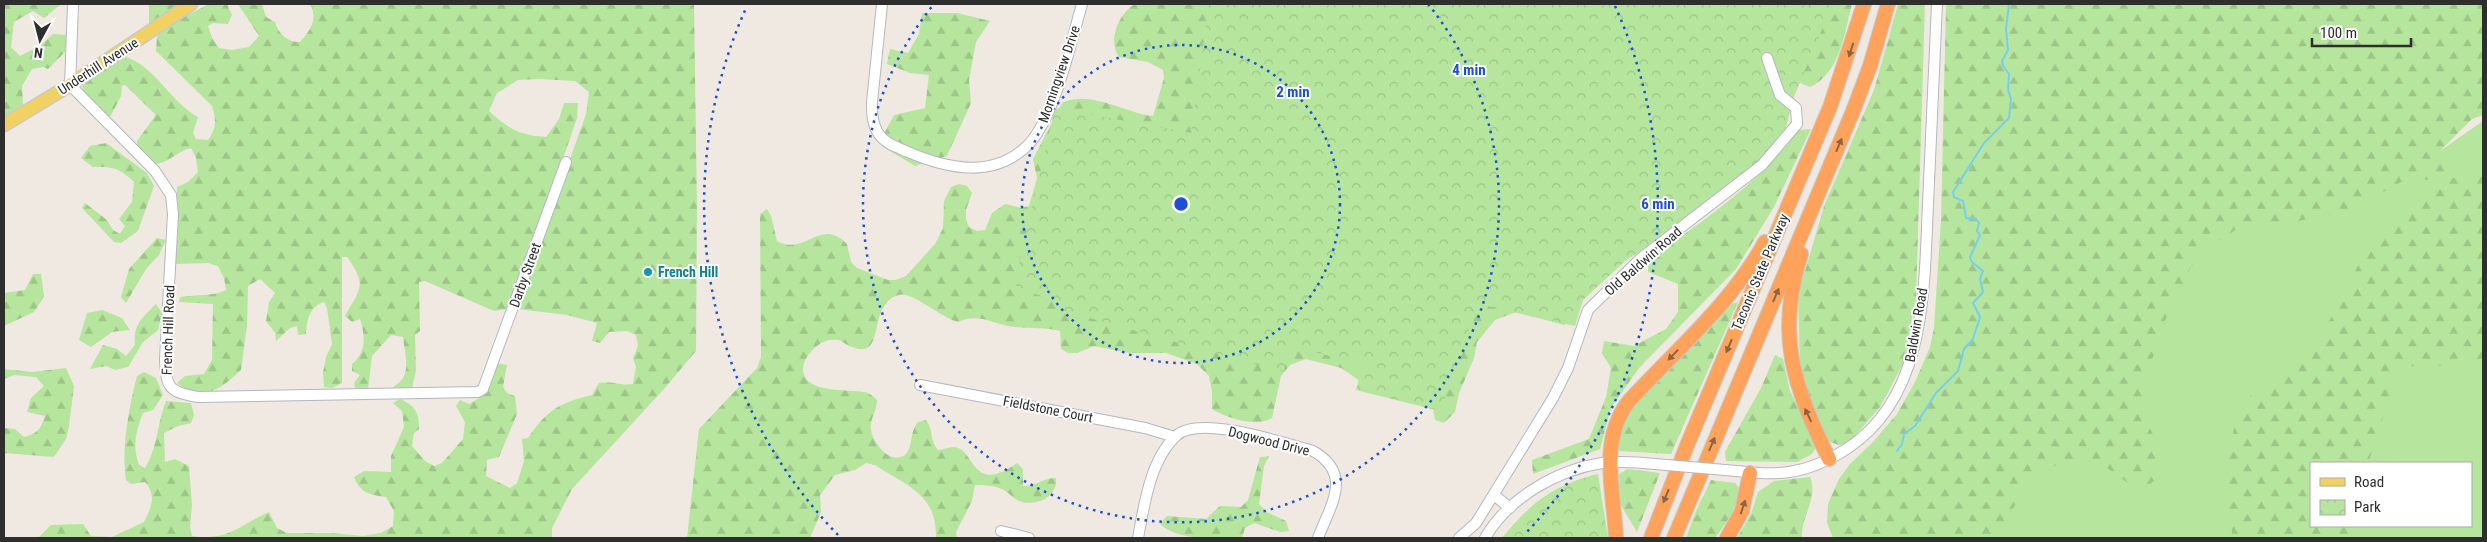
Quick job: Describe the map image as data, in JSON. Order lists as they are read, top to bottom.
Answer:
{
  "streets": {
    "highway": ["Taconic State Parkway"],
    "main road": ["Underhill Avenue"],
    "street": [
      "Morningview Drive",
      "Old Baldwin Road",
      "Darby Street",
      "Baldwin Road",
      "French Hill Road",
      "Fieldstone Court",
      "Dogwood Drive"
    ]
  },
  "crossings": [
    ["Underhill Avenue", "French Hill Road"],
    ["Darby Street", "French Hill Road"],
    ["Fieldstone Court", "Dogwood Drive"]
  ],
  "places": ["French Hill"],
  "legend": ["Road", "Park"],
  "scale_bar": "100 m",
  "north": "bottom",
  "rings": ["4 min", "2 min", "6 min"]
}
